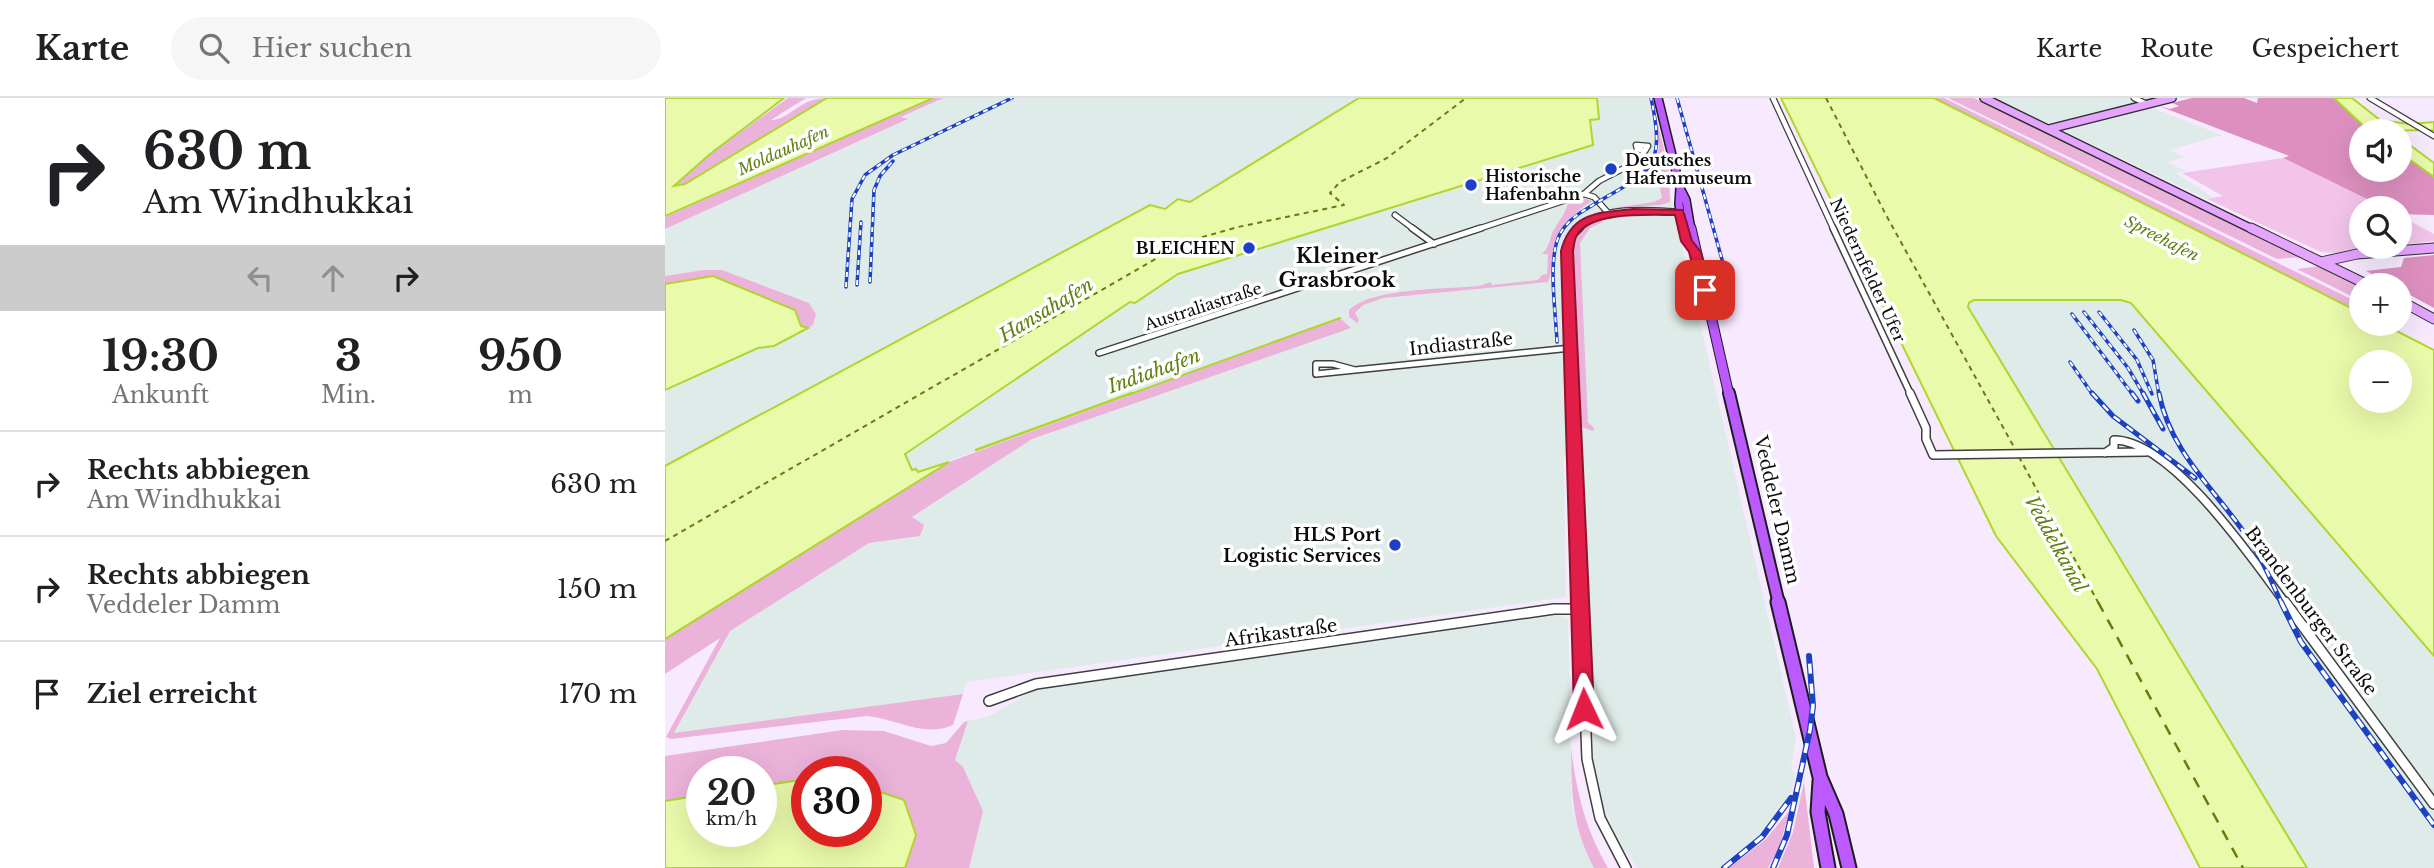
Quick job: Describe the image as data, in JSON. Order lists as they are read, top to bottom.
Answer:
{
  "streets": {
    "main road": ["Veddeler Damm"],
    "street": [
      "Niedernfelder Ufer",
      "Australiastraße",
      "Indiastraße",
      "Brandenburger Straße",
      "Afrikastraße"
    ]
  },
  "districts": ["Kleiner Grasbrook"],
  "water": [
    "Moldauhafen",
    "Spreehafen",
    "Hansahafen",
    "Indiahafen",
    "Veddelkanal"
  ],
  "places": [
    "Deutsches Hafenmuseum",
    "Historische Hafenbahn",
    "BLEICHEN",
    "HLS Port Logistic Services"
  ],
  "page": {
    "header": "Karte",
    "search": "Hier suchen",
    "nav": ["Karte", "Route", "Gespeichert"],
    "turn": ["630 m", "Am Windhukkai"],
    "map_buttons": ["+", "−"],
    "eta": [
      "19:30",
      "Ankunft",
      "3",
      "Min.",
      "950",
      "m"
    ],
    "list": [
      {
        "name": "Rechts abbiegen",
        "note": "Am Windhukkai",
        "value": "630 m"
      },
      {
        "name": "Rechts abbiegen",
        "note": "Veddeler Damm",
        "value": "150 m"
      },
      {
        "name": "Ziel erreicht",
        "value": "170 m"
      }
    ],
    "speed": "20 km/h",
    "limit": "30"
  }
}
